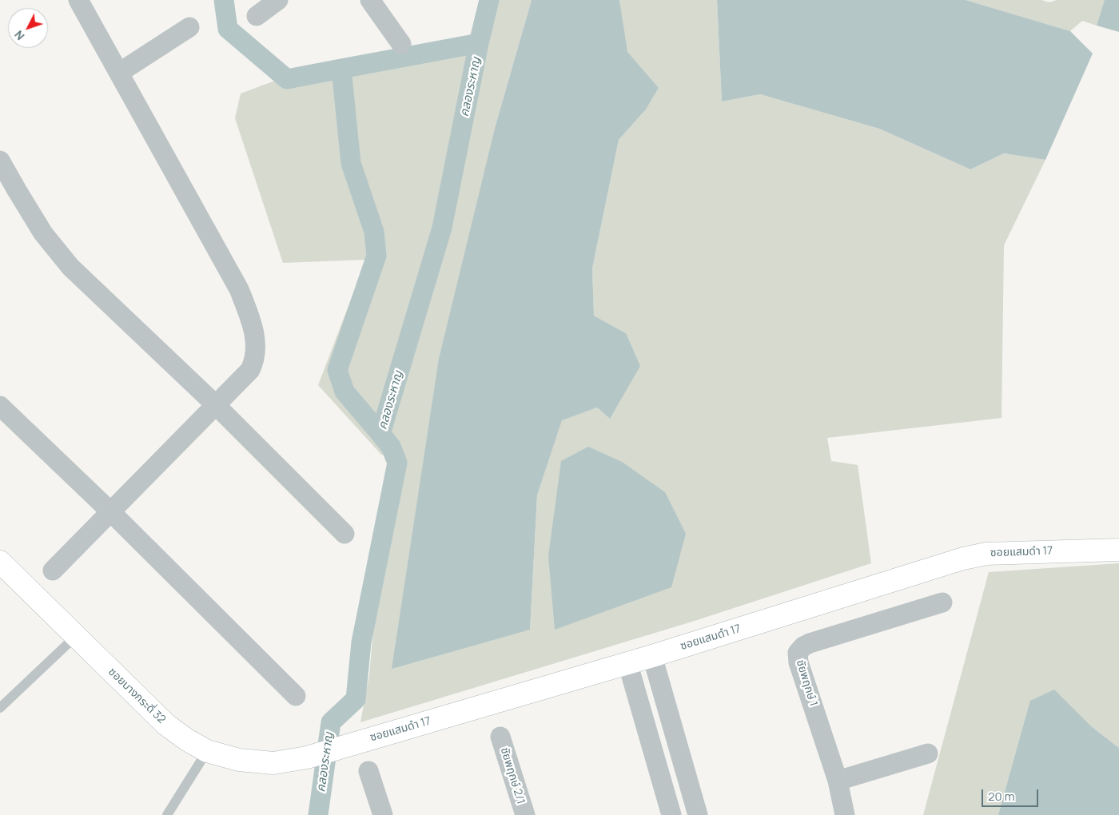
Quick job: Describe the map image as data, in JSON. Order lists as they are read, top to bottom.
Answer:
{
  "streets": {
    "street": [
      "ซอยแสมดำ 17",
      "ชัยพฤกษ์ 1",
      "ซอยบางกระดี่ 32",
      "ชัยพฤกษ์ 2/1"
    ]
  },
  "crossings": [
    ["ซอยแสมดำ 17", "ซอยบางกระดี่ 32"]
  ],
  "water": ["คลองระหาญ"],
  "scale_bar": "20 m",
  "north": "bottom left"
}
